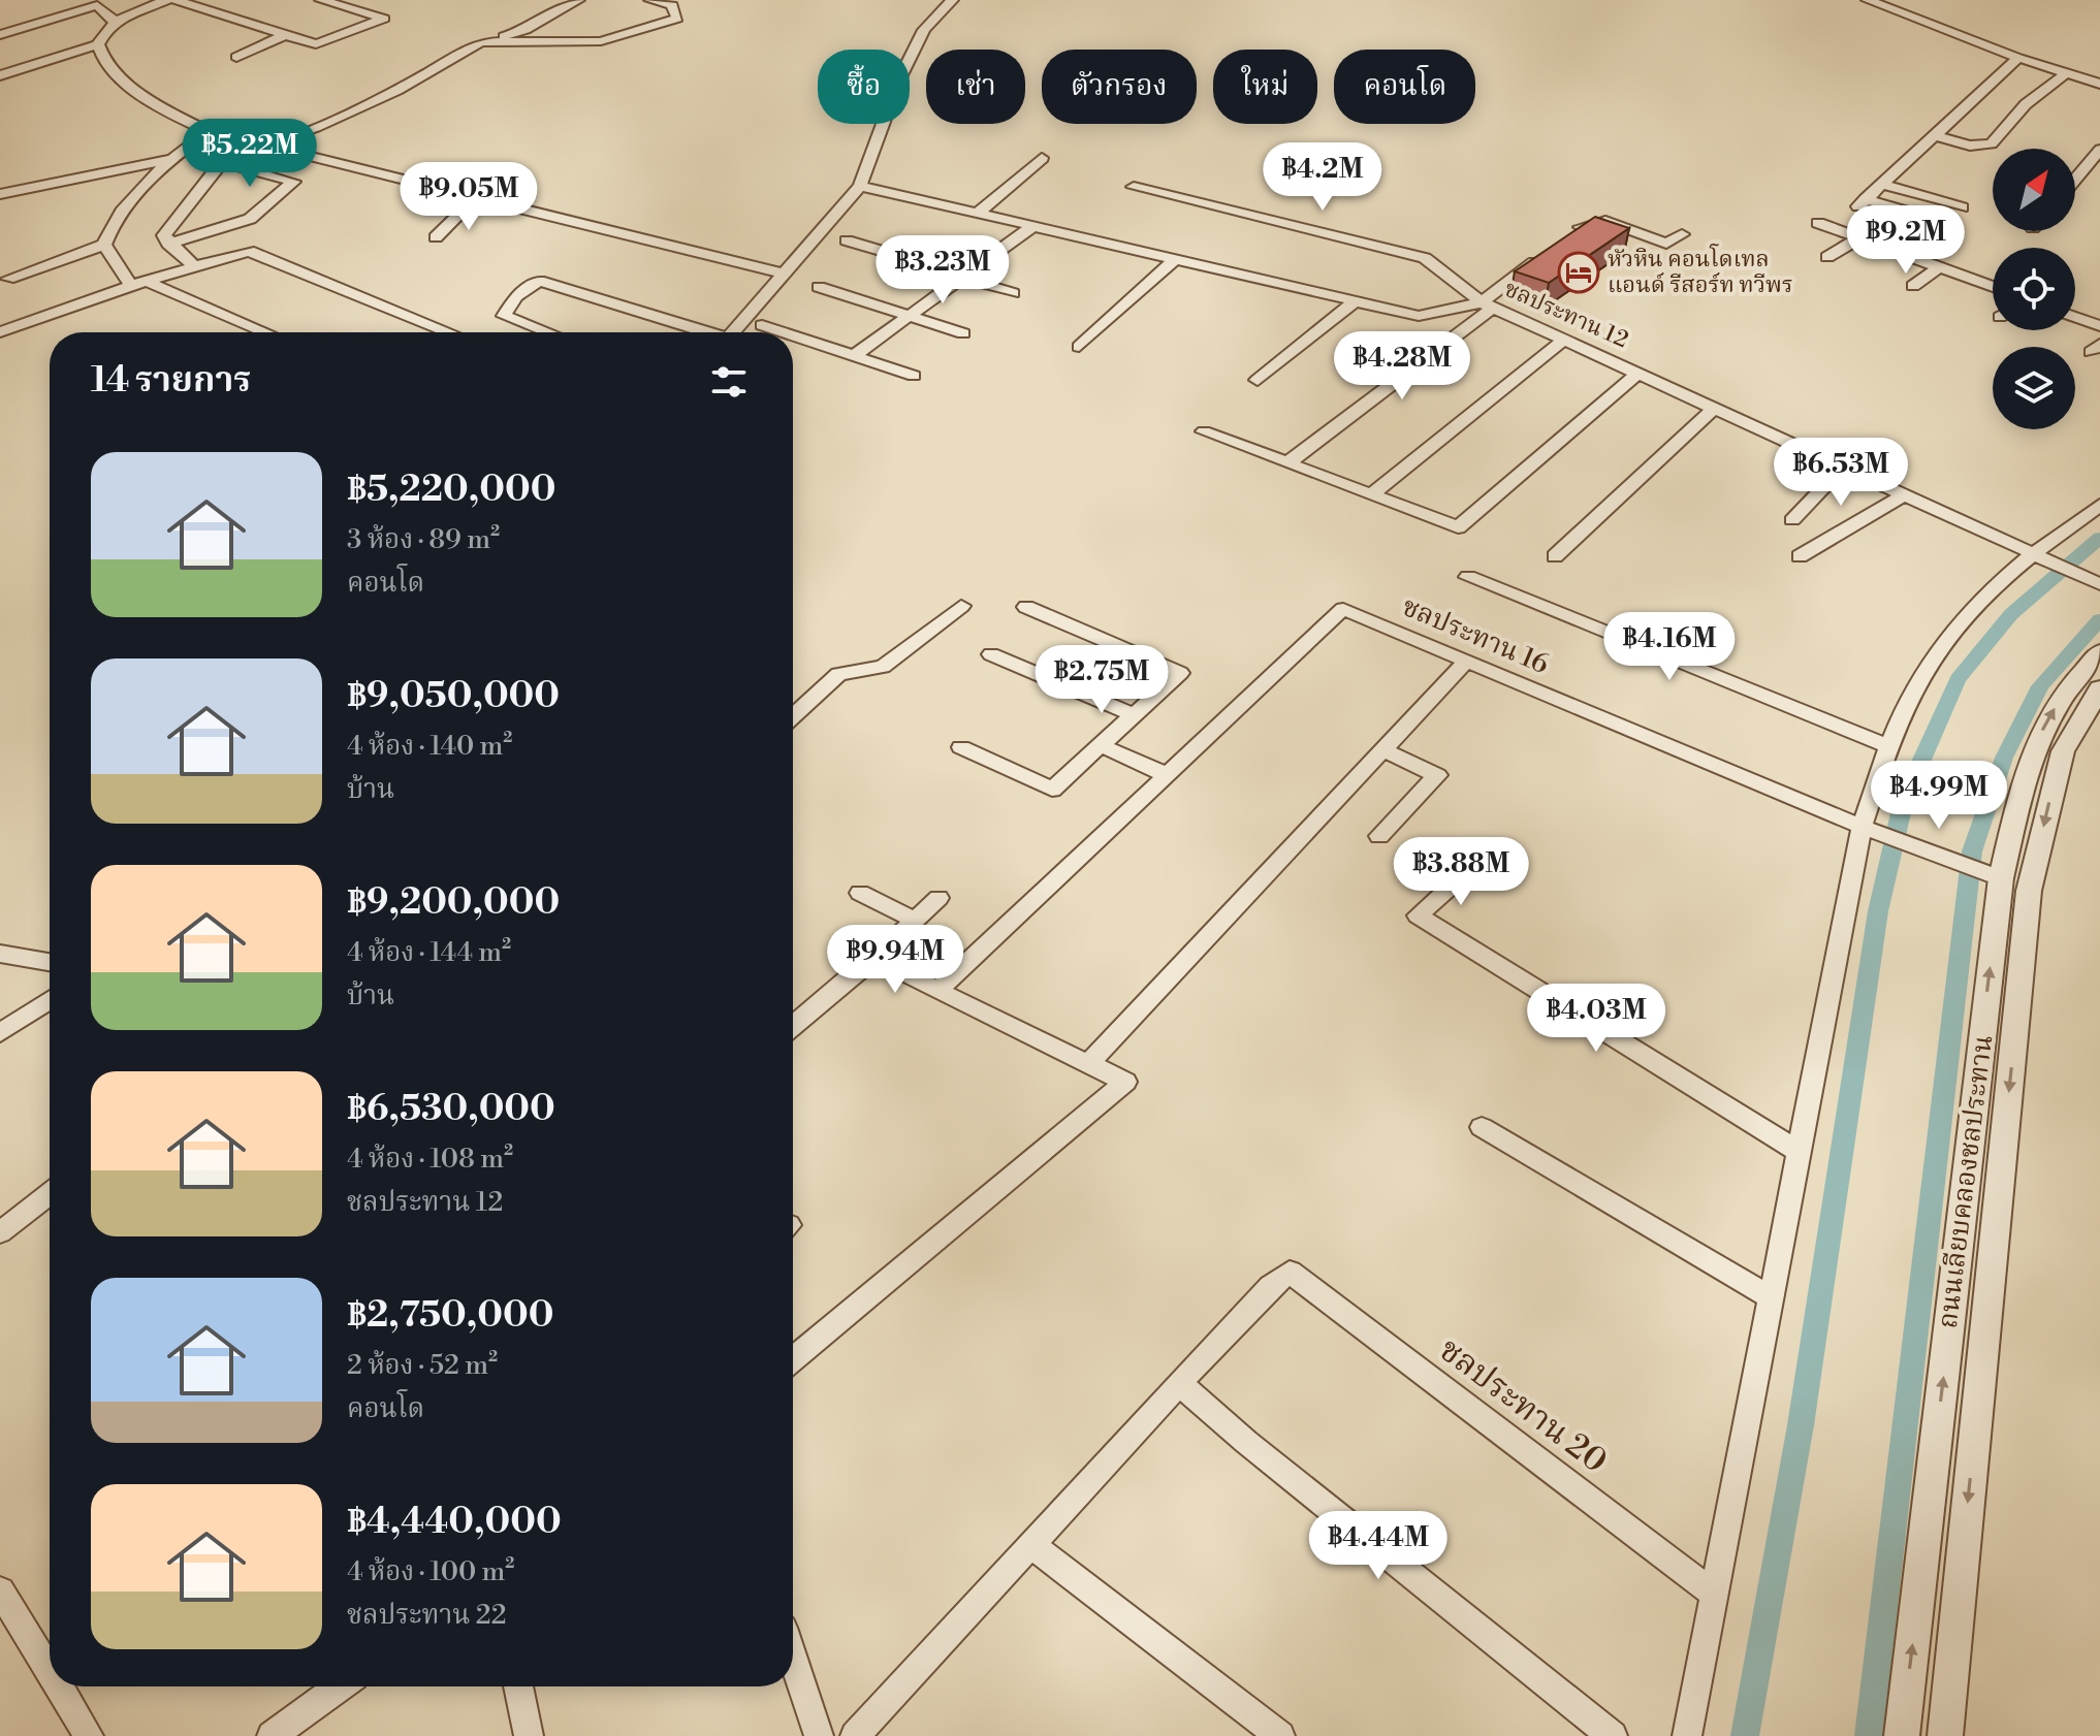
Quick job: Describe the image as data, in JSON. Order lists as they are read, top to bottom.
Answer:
{
  "streets": {
    "street": [
      "ชลประทาน 12",
      "ชลประทาน 16",
      "ถนนเลียบคลองชลประทาน",
      "ชลประทาน 20"
    ]
  },
  "crossings": [
    ["ชลประทาน 16", "ถนนเลียบคลองชลประทาน"]
  ],
  "places": {
    "hotel": ["หัวหิน คอนโดเทล แอนด์ รีสอร์ท ทวีพร"]
  },
  "north": "top right",
  "page": {
    "chip": [
      "ซื้อ",
      "เช่า",
      "ตัวกรอง",
      "ใหม่",
      "คอนโด"
    ],
    "price": [
      "฿5.22M",
      "฿4.2M",
      "฿9.05M",
      "฿9.2M",
      "฿3.23M",
      "฿4.28M",
      "฿6.53M",
      "฿4.16M",
      "฿2.75M",
      "฿4.99M",
      "฿3.88M",
      "฿9.94M",
      "฿4.03M",
      "฿4.44M"
    ],
    "heading": "14 รายการ",
    "list": [
      {
        "name": "฿5,220,000",
        "note": "3 ห้อง · 89 m² · คอนโด"
      },
      {
        "name": "฿9,050,000",
        "note": "4 ห้อง · 140 m² · บ้าน"
      },
      {
        "name": "฿9,200,000",
        "note": "4 ห้อง · 144 m² · บ้าน"
      },
      {
        "name": "฿6,530,000",
        "note": "4 ห้อง · 108 m² · ชลประทาน 12"
      },
      {
        "name": "฿2,750,000",
        "note": "2 ห้อง · 52 m² · คอนโด"
      },
      {
        "name": "฿4,440,000",
        "note": "4 ห้อง · 100 m² · ชลประทาน 22"
      }
    ]
  }
}
